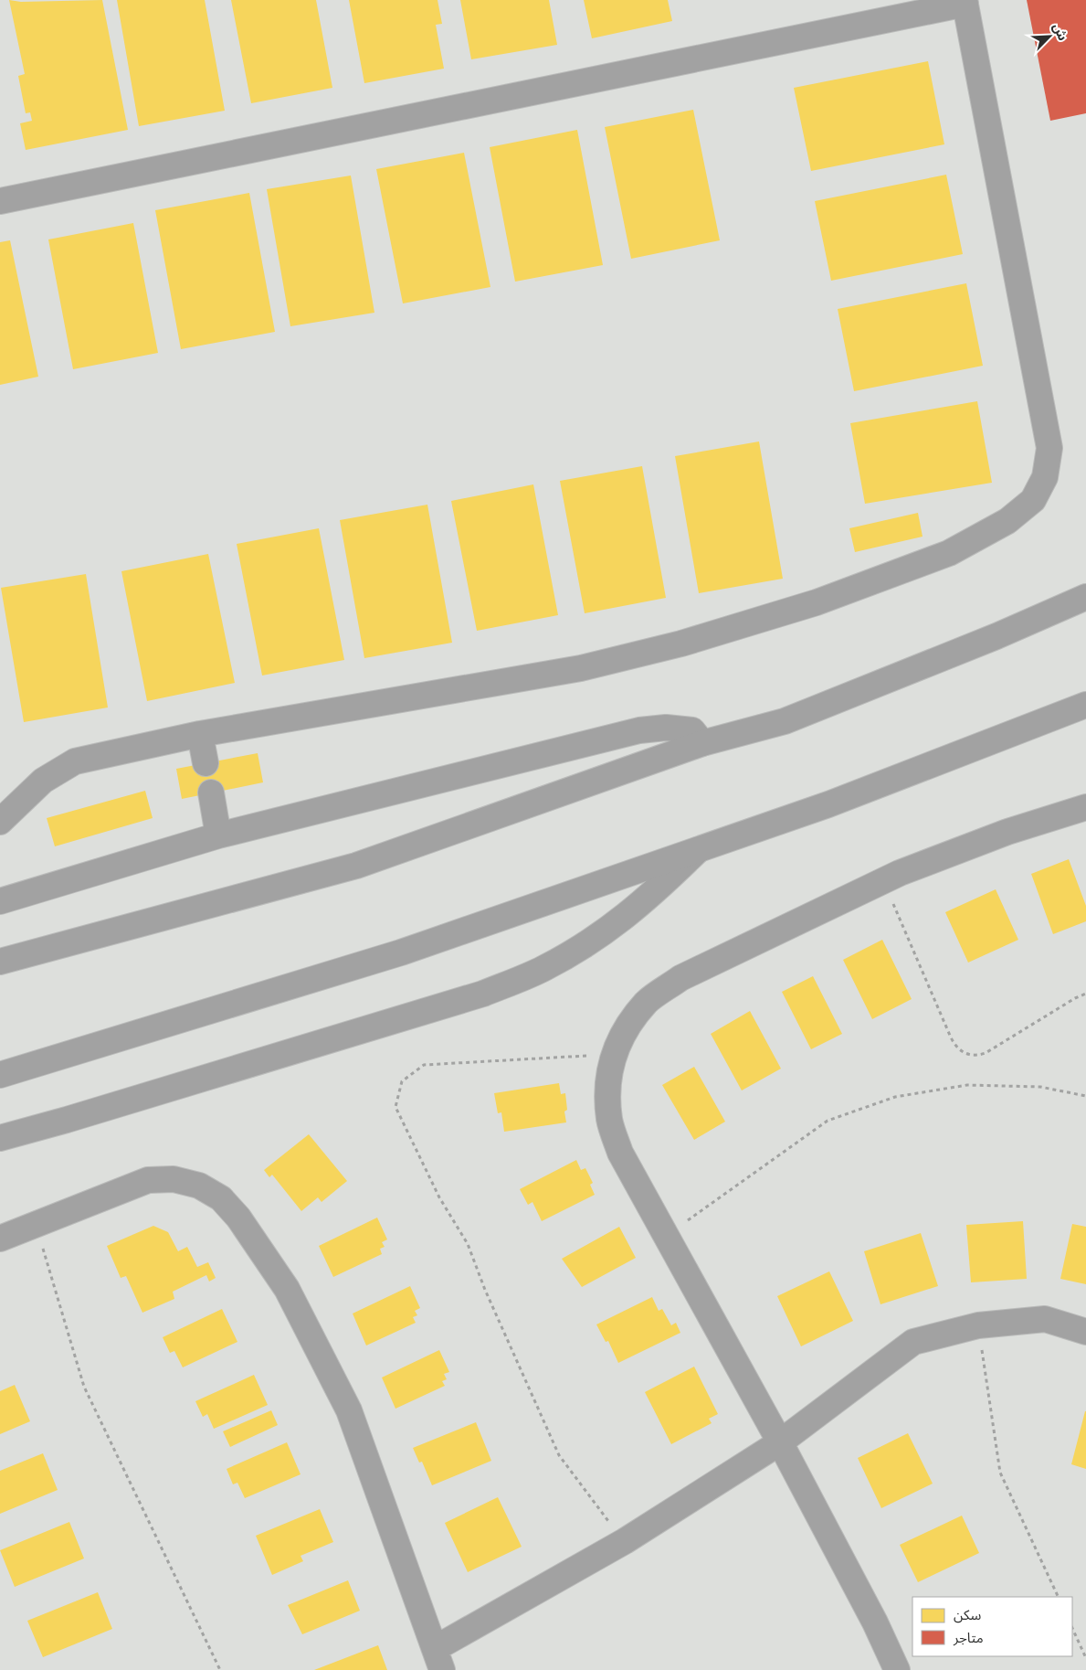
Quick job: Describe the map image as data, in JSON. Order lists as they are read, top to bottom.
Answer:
{
  "legend": ["سكن", "متاجر"],
  "north": "top right"
}
